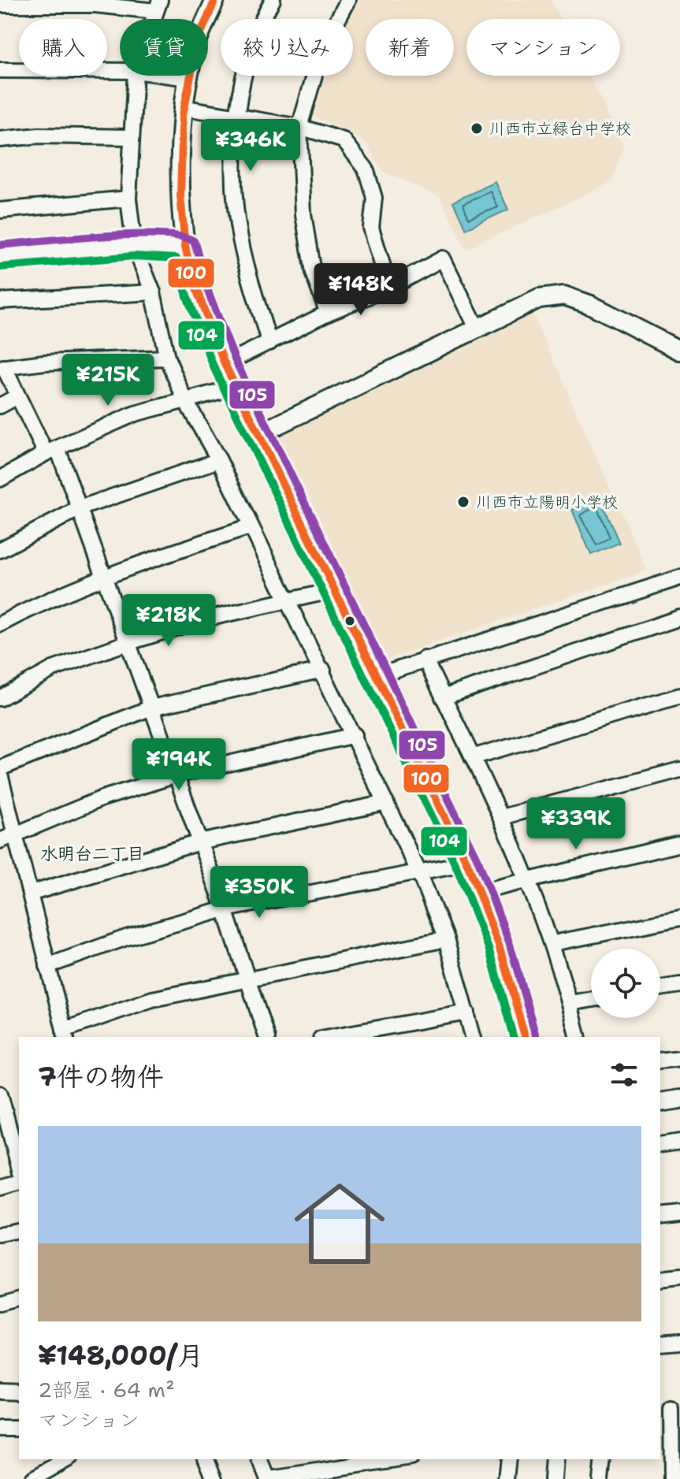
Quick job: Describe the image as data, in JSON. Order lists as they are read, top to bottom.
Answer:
{
  "districts": ["水明台二丁目"],
  "places": ["川西市立緑台中学校", "川西市立陽明小学校"],
  "lines": ["transit line 100", "transit line 105", "transit line 104"],
  "page": {
    "chip": [
      "購入",
      "賃貸",
      "絞り込み",
      "新着",
      "マンション"
    ],
    "price": [
      "¥346K",
      "¥148K",
      "¥215K",
      "¥218K",
      "¥194K",
      "¥339K",
      "¥350K"
    ],
    "heading": "7件の物件",
    "list": [
      {
        "name": "¥148,000/月",
        "note": "2部屋 · 64 m² · マンション"
      }
    ]
  }
}
